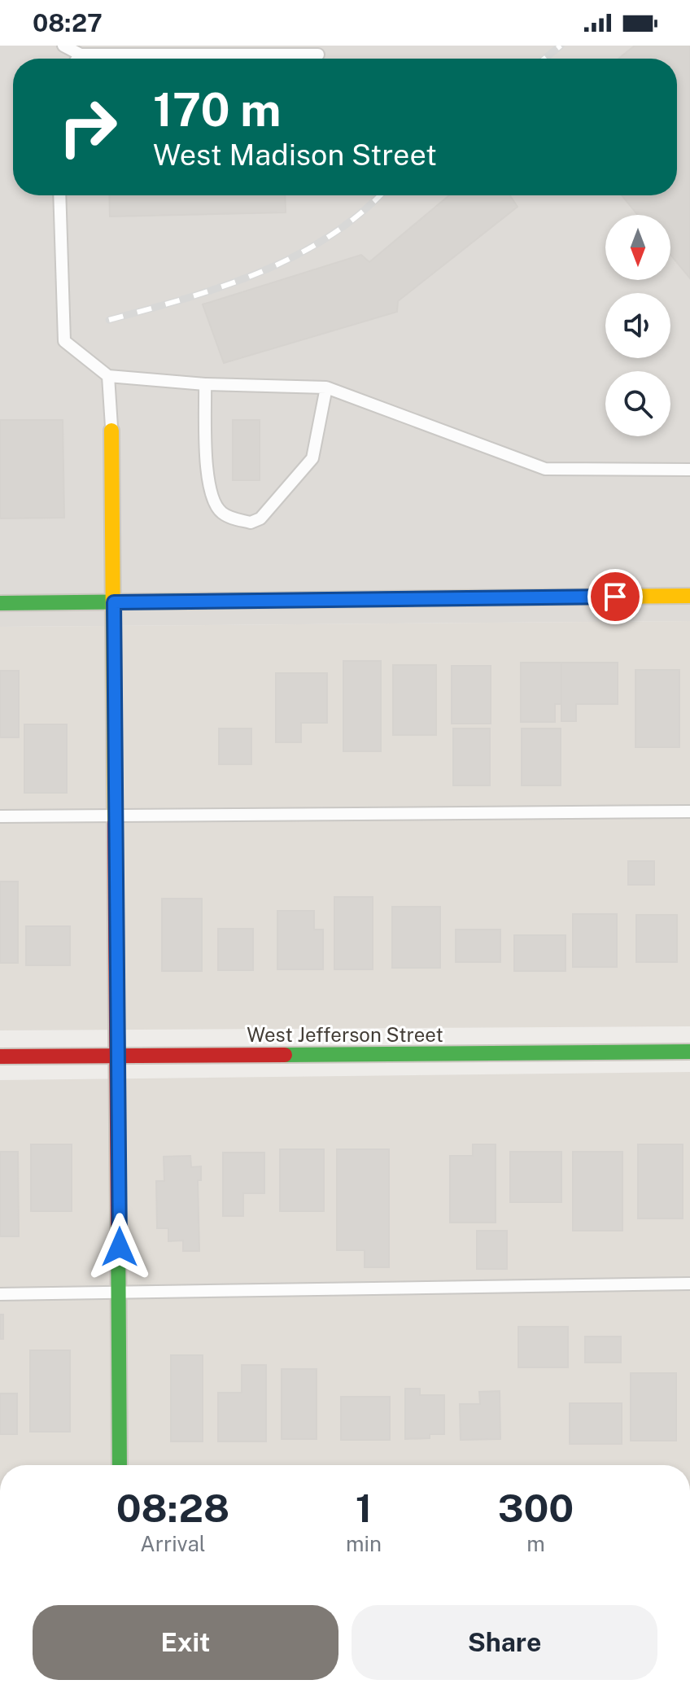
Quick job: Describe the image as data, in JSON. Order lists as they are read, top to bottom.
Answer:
{
  "streets": {
    "street": ["West Jefferson Street"]
  },
  "north": "bottom",
  "page": {
    "status": "08:27",
    "turn": ["170 m", "West Madison Street"],
    "eta": [
      "08:28",
      "Arrival",
      "1",
      "min",
      "300",
      "m"
    ],
    "buttons": ["Exit", "Share"]
  }
}
